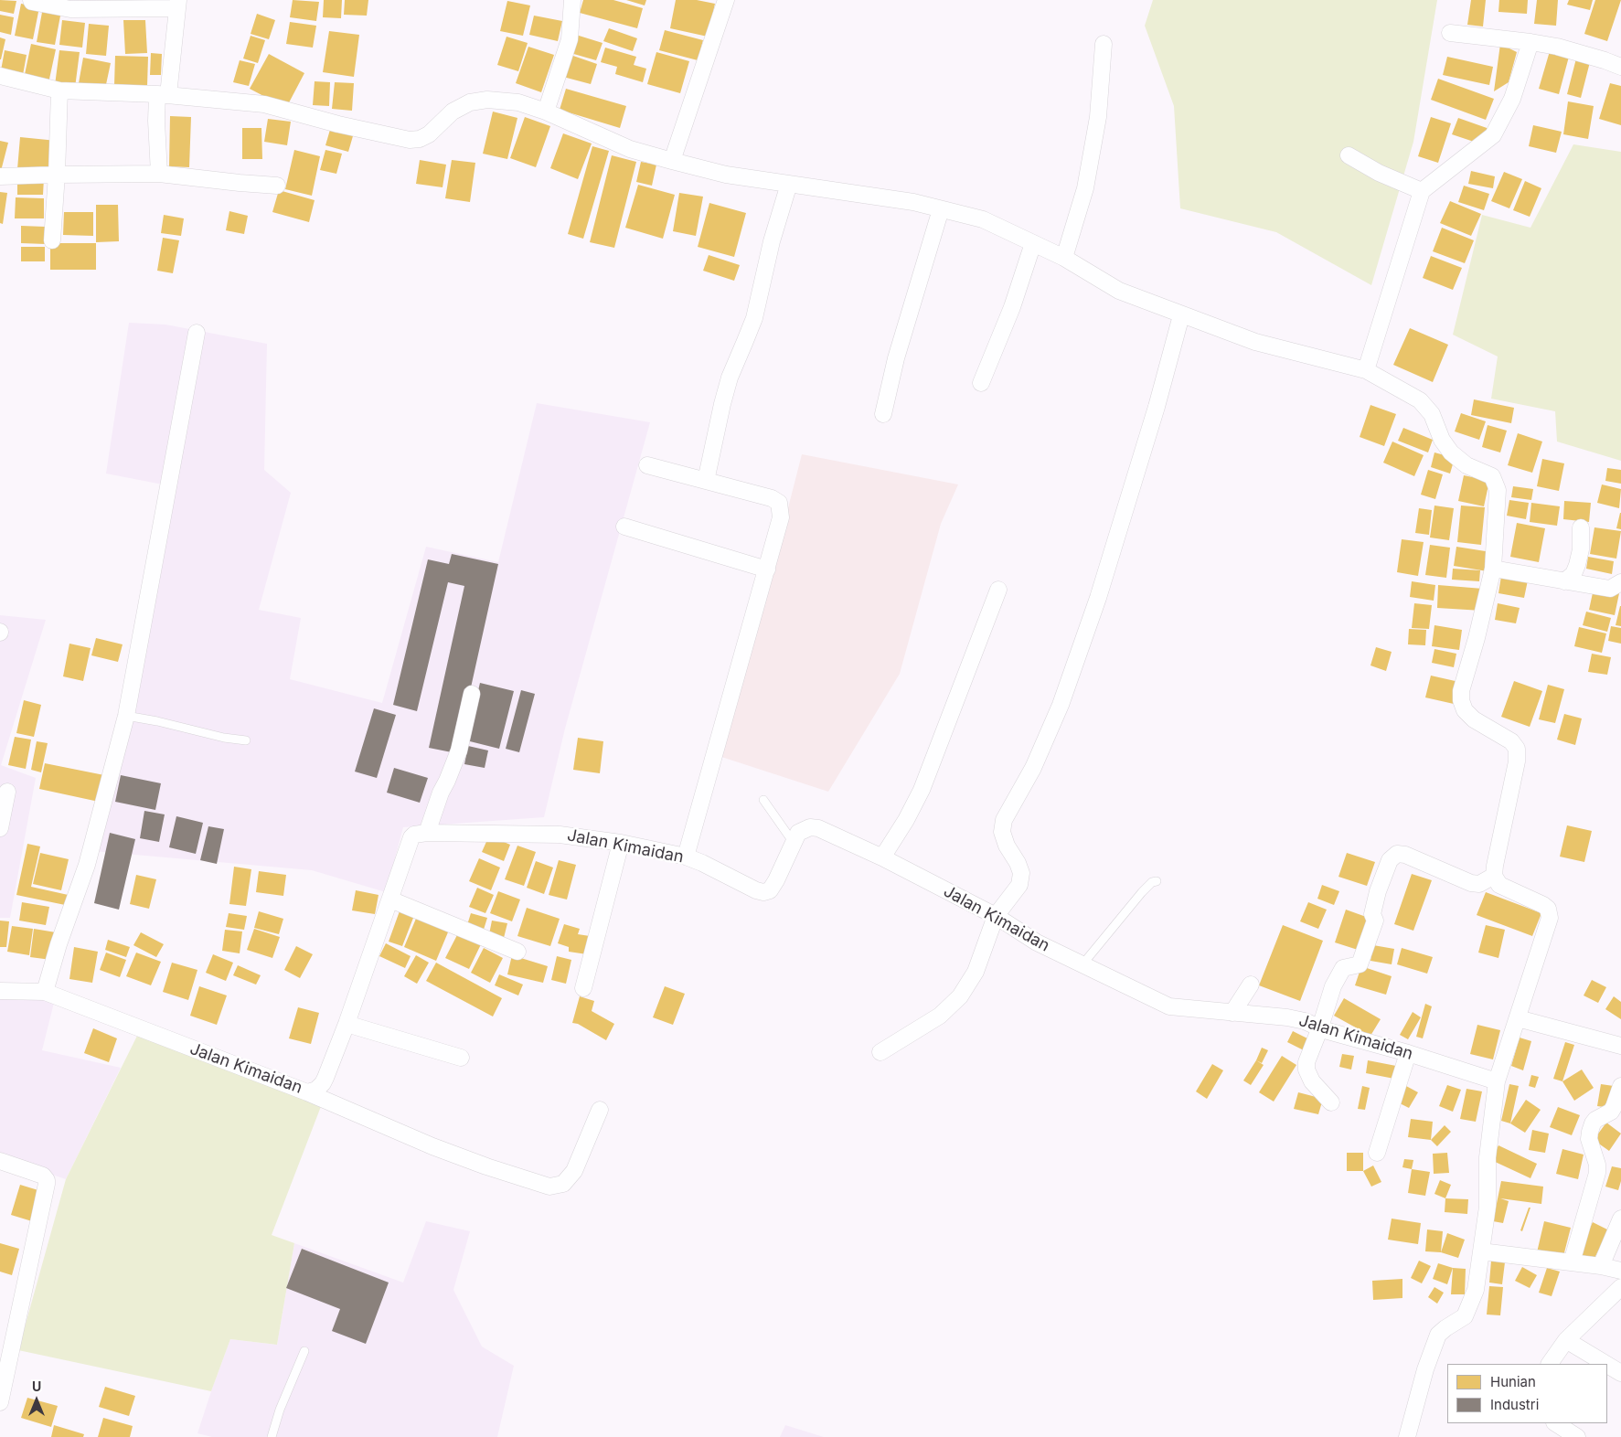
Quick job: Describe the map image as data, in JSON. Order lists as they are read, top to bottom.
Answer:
{
  "streets": {
    "street": ["Jalan Kimaidan"]
  },
  "legend": ["Hunian", "Industri"],
  "north": "top"
}
